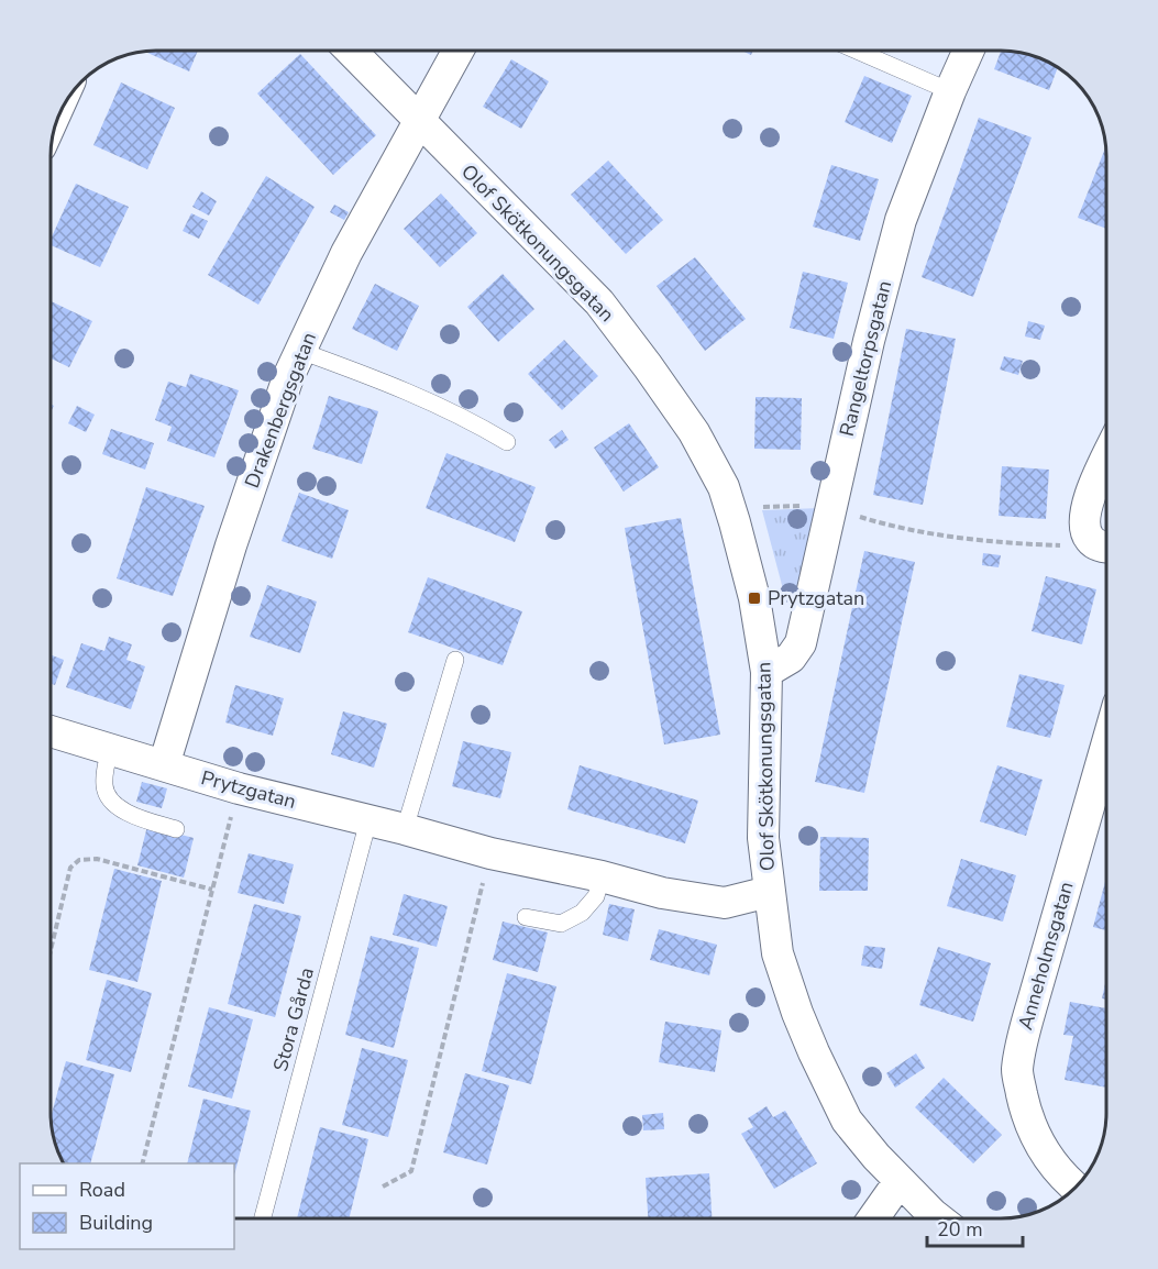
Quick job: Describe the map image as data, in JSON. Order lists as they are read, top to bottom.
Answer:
{
  "streets": {
    "street": [
      "Olof Skötkonungsgatan",
      "Rangeltorpsgatan",
      "Drakenbergsgatan",
      "Prytzgatan",
      "Anneholmsgatan"
    ],
    "lane": ["Stora Gårda"]
  },
  "crossings": [
    ["Olof Skötkonungsgatan", "Rangeltorpsgatan"],
    ["Olof Skötkonungsgatan", "Drakenbergsgatan"],
    ["Olof Skötkonungsgatan", "Prytzgatan"],
    ["Drakenbergsgatan", "Prytzgatan"],
    ["Prytzgatan", "Stora Gårda"]
  ],
  "places": {
    "transit": ["Prytzgatan"]
  },
  "legend": ["Road", "Building"],
  "scale_bar": "20 m"
}
